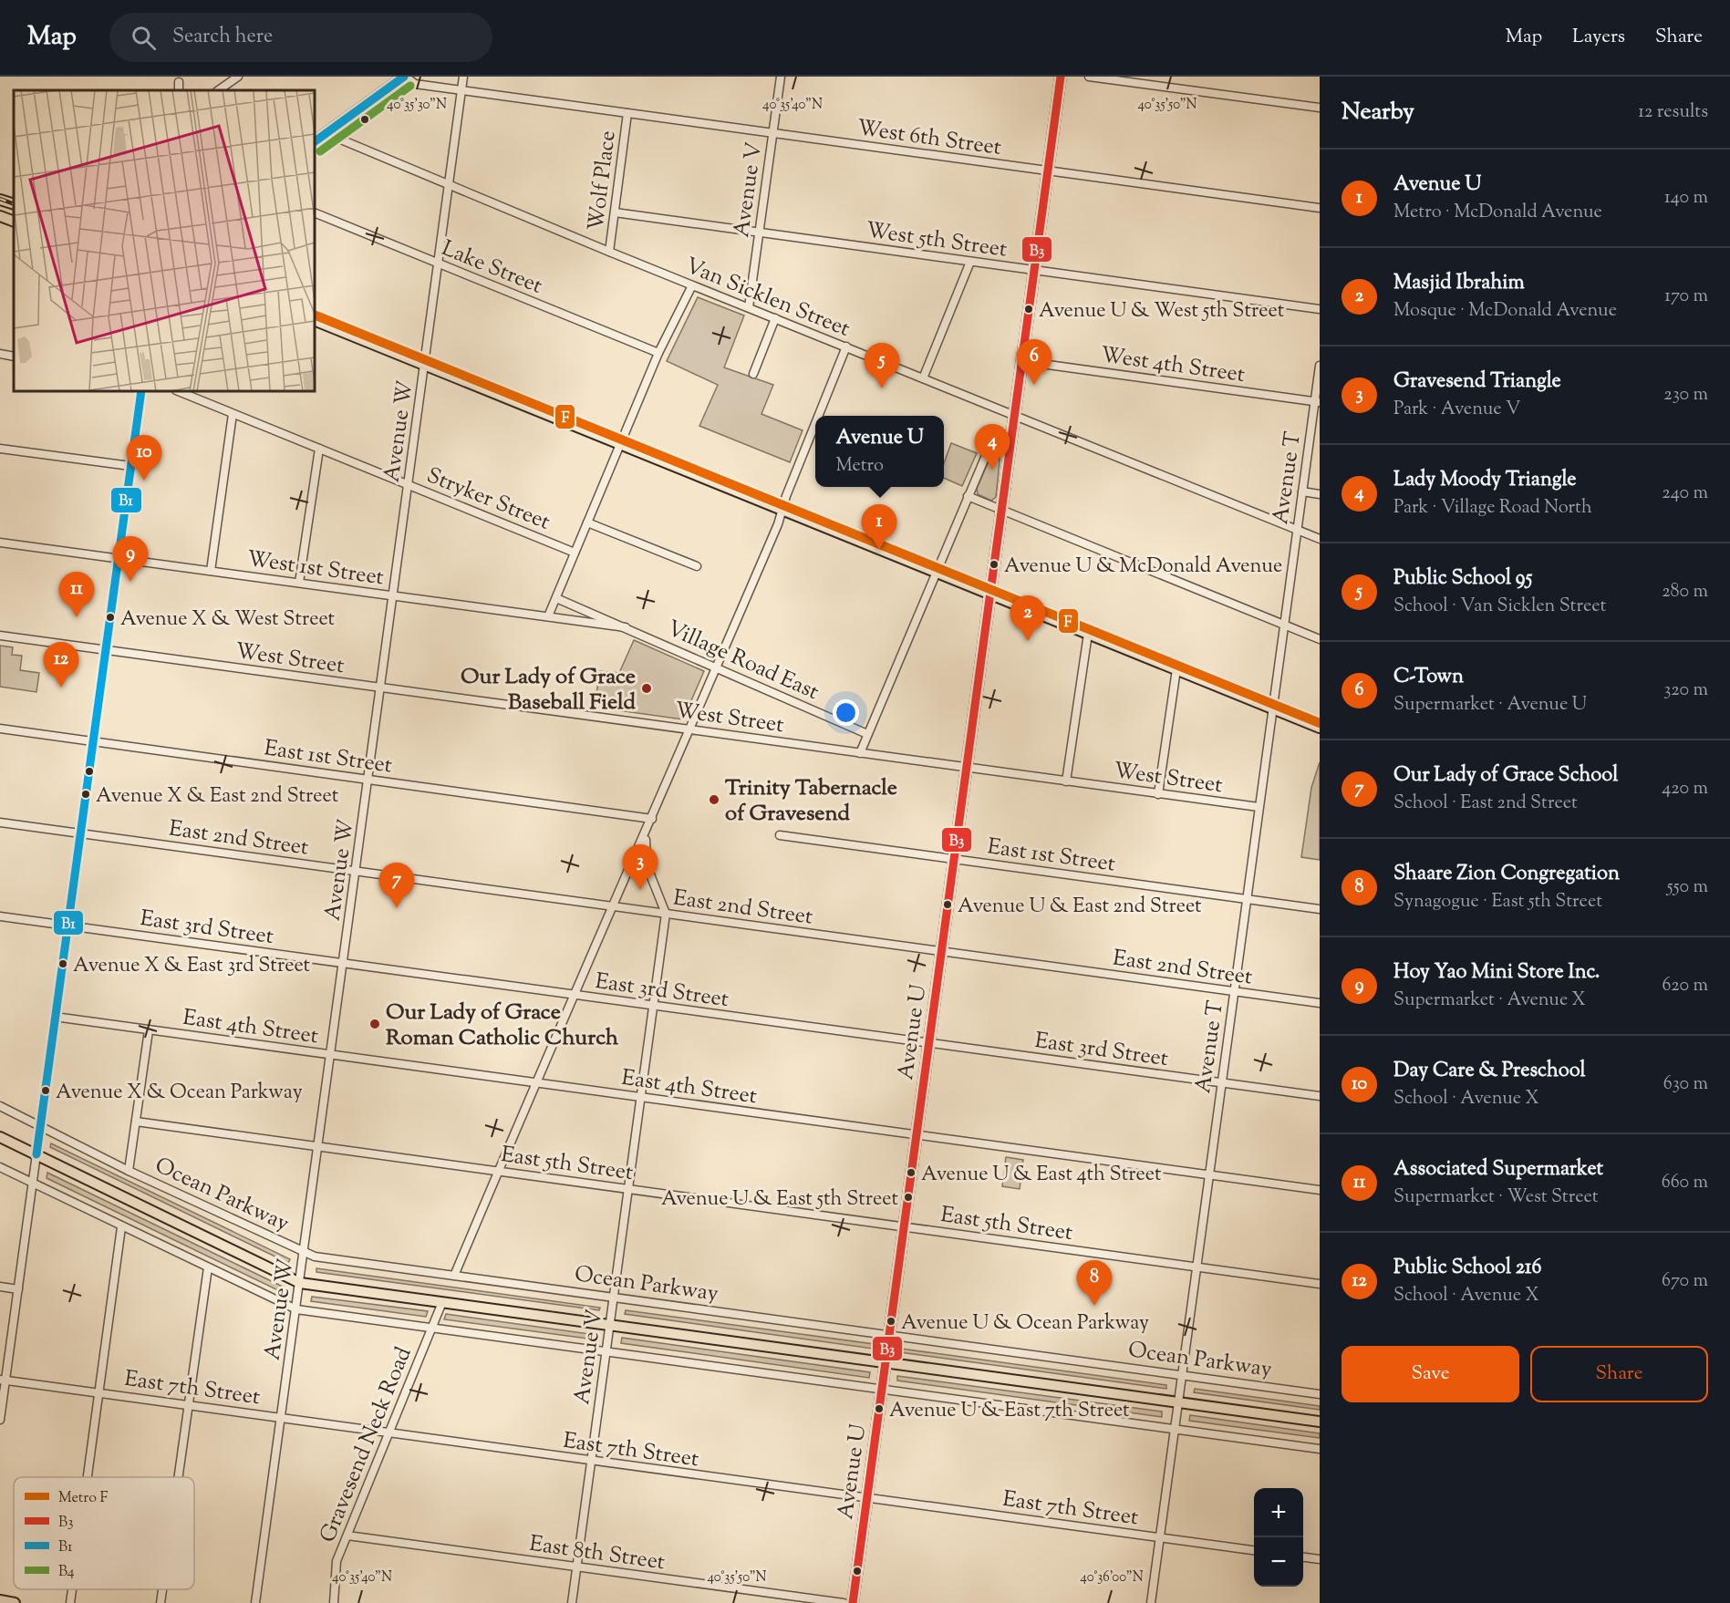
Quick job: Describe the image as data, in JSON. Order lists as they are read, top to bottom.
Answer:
{
  "streets": {
    "main road": ["Avenue U", "Ocean Parkway"],
    "street": [
      "West 6th Street",
      "Wolf Place",
      "Avenue V",
      "West 5th Street",
      "Lake Street",
      "Van Sicklen Street",
      "West 4th Street",
      "Avenue W",
      "Avenue T",
      "Stryker Street",
      "West 1st Street",
      "West Street",
      "Village Road East",
      "East 1st Street",
      "East 2nd Street",
      "East 3rd Street",
      "East 4th Street",
      "East 5th Street",
      "East 7th Street",
      "Gravesend Neck Road",
      "East 8th Street"
    ]
  },
  "crossings": [
    ["West 6th Street", "Wolf Place"],
    ["West 6th Street", "Avenue V"],
    ["West 6th Street", "Avenue W"],
    ["West 6th Street", "Avenue U"],
    ["Wolf Place", "West 5th Street"],
    ["Wolf Place", "Van Sicklen Street"],
    ["Avenue V", "West 5th Street"],
    ["Avenue V", "Van Sicklen Street"],
    ["Avenue V", "East 1st Street"],
    ["Avenue V", "East 2nd Street"],
    ["Avenue V", "East 3rd Street"],
    ["Avenue V", "East 4th Street"],
    ["Avenue V", "East 5th Street"],
    ["Avenue V", "Ocean Parkway"],
    ["Avenue V", "East 7th Street"],
    ["Avenue V", "East 8th Street"],
    ["West 5th Street", "Avenue U"],
    ["Lake Street", "Avenue W"],
    ["Van Sicklen Street", "Avenue W"],
    ["Van Sicklen Street", "Avenue T"],
    ["Van Sicklen Street", "Avenue U"],
    ["West 4th Street", "Avenue T"],
    ["West 4th Street", "Avenue U"],
    ["Avenue W", "Stryker Street"],
    ["Avenue W", "West 1st Street"],
    ["Avenue W", "West Street"],
    ["Avenue W", "East 1st Street"],
    ["Avenue W", "East 2nd Street"],
    ["Avenue W", "East 3rd Street"],
    ["Avenue W", "East 4th Street"],
    ["Avenue W", "East 5th Street"],
    ["Avenue W", "Ocean Parkway"],
    ["Avenue W", "East 7th Street"],
    ["Avenue T", "West Street"],
    ["Avenue T", "East 1st Street"],
    ["Avenue T", "East 2nd Street"],
    ["Avenue T", "East 3rd Street"],
    ["Avenue T", "East 4th Street"],
    ["Avenue T", "East 5th Street"],
    ["Avenue T", "Ocean Parkway"],
    ["Avenue T", "East 7th Street"],
    ["West 1st Street", "Village Road East"],
    ["West Street", "Avenue U"],
    ["East 1st Street", "Avenue U"],
    ["East 2nd Street", "Avenue U"],
    ["East 3rd Street", "Avenue U"],
    ["East 4th Street", "Avenue U"],
    ["Avenue U", "East 5th Street"],
    ["Avenue U", "Ocean Parkway"],
    ["Avenue U", "East 7th Street"],
    ["Ocean Parkway", "Gravesend Neck Road"],
    ["East 7th Street", "Gravesend Neck Road"],
    ["Gravesend Neck Road", "East 8th Street"]
  ],
  "places": [
    "Avenue U & West 5th Street",
    "Avenue U & McDonald Avenue",
    "Avenue X & West Street",
    "Our Lady of Grace Baseball Field",
    "Avenue X & East 2nd Street",
    "Trinity Tabernacle of Gravesend",
    "Avenue U & East 2nd Street",
    "Avenue X & East 3rd Street",
    "Our Lady of Grace Roman Catholic Church",
    "Avenue X & Ocean Parkway",
    "Avenue U & East 4th Street",
    "Avenue U & East 5th Street",
    "Avenue U & Ocean Parkway",
    "Avenue U & East 7th Street"
  ],
  "lines": [
    "transit line B3",
    "transit line B1",
    "transit line B4",
    "metro line F"
  ],
  "legend": [
    "Metro F",
    "B3",
    "B1",
    "B4"
  ],
  "page": {
    "header": "Map",
    "search": "Search here",
    "nav": ["Map", "Layers", "Share"],
    "heading": ["Nearby", "12 results"],
    "list": [
      {
        "mark": "1",
        "name": "Avenue U",
        "note": "Metro · McDonald Avenue",
        "value": "140 m"
      },
      {
        "mark": "2",
        "name": "Masjid Ibrahim",
        "note": "Mosque · McDonald Avenue",
        "value": "170 m"
      },
      {
        "mark": "3",
        "name": "Gravesend Triangle",
        "note": "Park · Avenue V",
        "value": "230 m"
      },
      {
        "mark": "4",
        "name": "Lady Moody Triangle",
        "note": "Park · Village Road North",
        "value": "240 m"
      },
      {
        "mark": "5",
        "name": "Public School 95",
        "note": "School · Van Sicklen Street",
        "value": "280 m"
      },
      {
        "mark": "6",
        "name": "C-Town",
        "note": "Supermarket · Avenue U",
        "value": "320 m"
      },
      {
        "mark": "7",
        "name": "Our Lady of Grace School",
        "note": "School · East 2nd Street",
        "value": "420 m"
      },
      {
        "mark": "8",
        "name": "Shaare Zion Congregation",
        "note": "Synagogue · East 5th Street",
        "value": "550 m"
      },
      {
        "mark": "9",
        "name": "Hoy Yao Mini Store Inc.",
        "note": "Supermarket · Avenue X",
        "value": "620 m"
      },
      {
        "mark": "10",
        "name": "Day Care & Preschool",
        "note": "School · Avenue X",
        "value": "630 m"
      },
      {
        "mark": "11",
        "name": "Associated Supermarket",
        "note": "Supermarket · West Street",
        "value": "660 m"
      },
      {
        "mark": "12",
        "name": "Public School 216",
        "note": "School · Avenue X",
        "value": "670 m"
      }
    ],
    "pins": [
      "6",
      "5",
      "4",
      "10",
      "1",
      "9",
      "11",
      "2",
      "12",
      "3",
      "7",
      "8"
    ],
    "popup": ["Avenue U", "Metro"],
    "buttons": ["Save", "Share"],
    "map_buttons": ["+", "−"]
  },
  "coordinates": [
    "40°35'30\"N",
    "40°35'40\"N",
    "40°35'50\"N",
    "40°36'00\"N"
  ]
}
